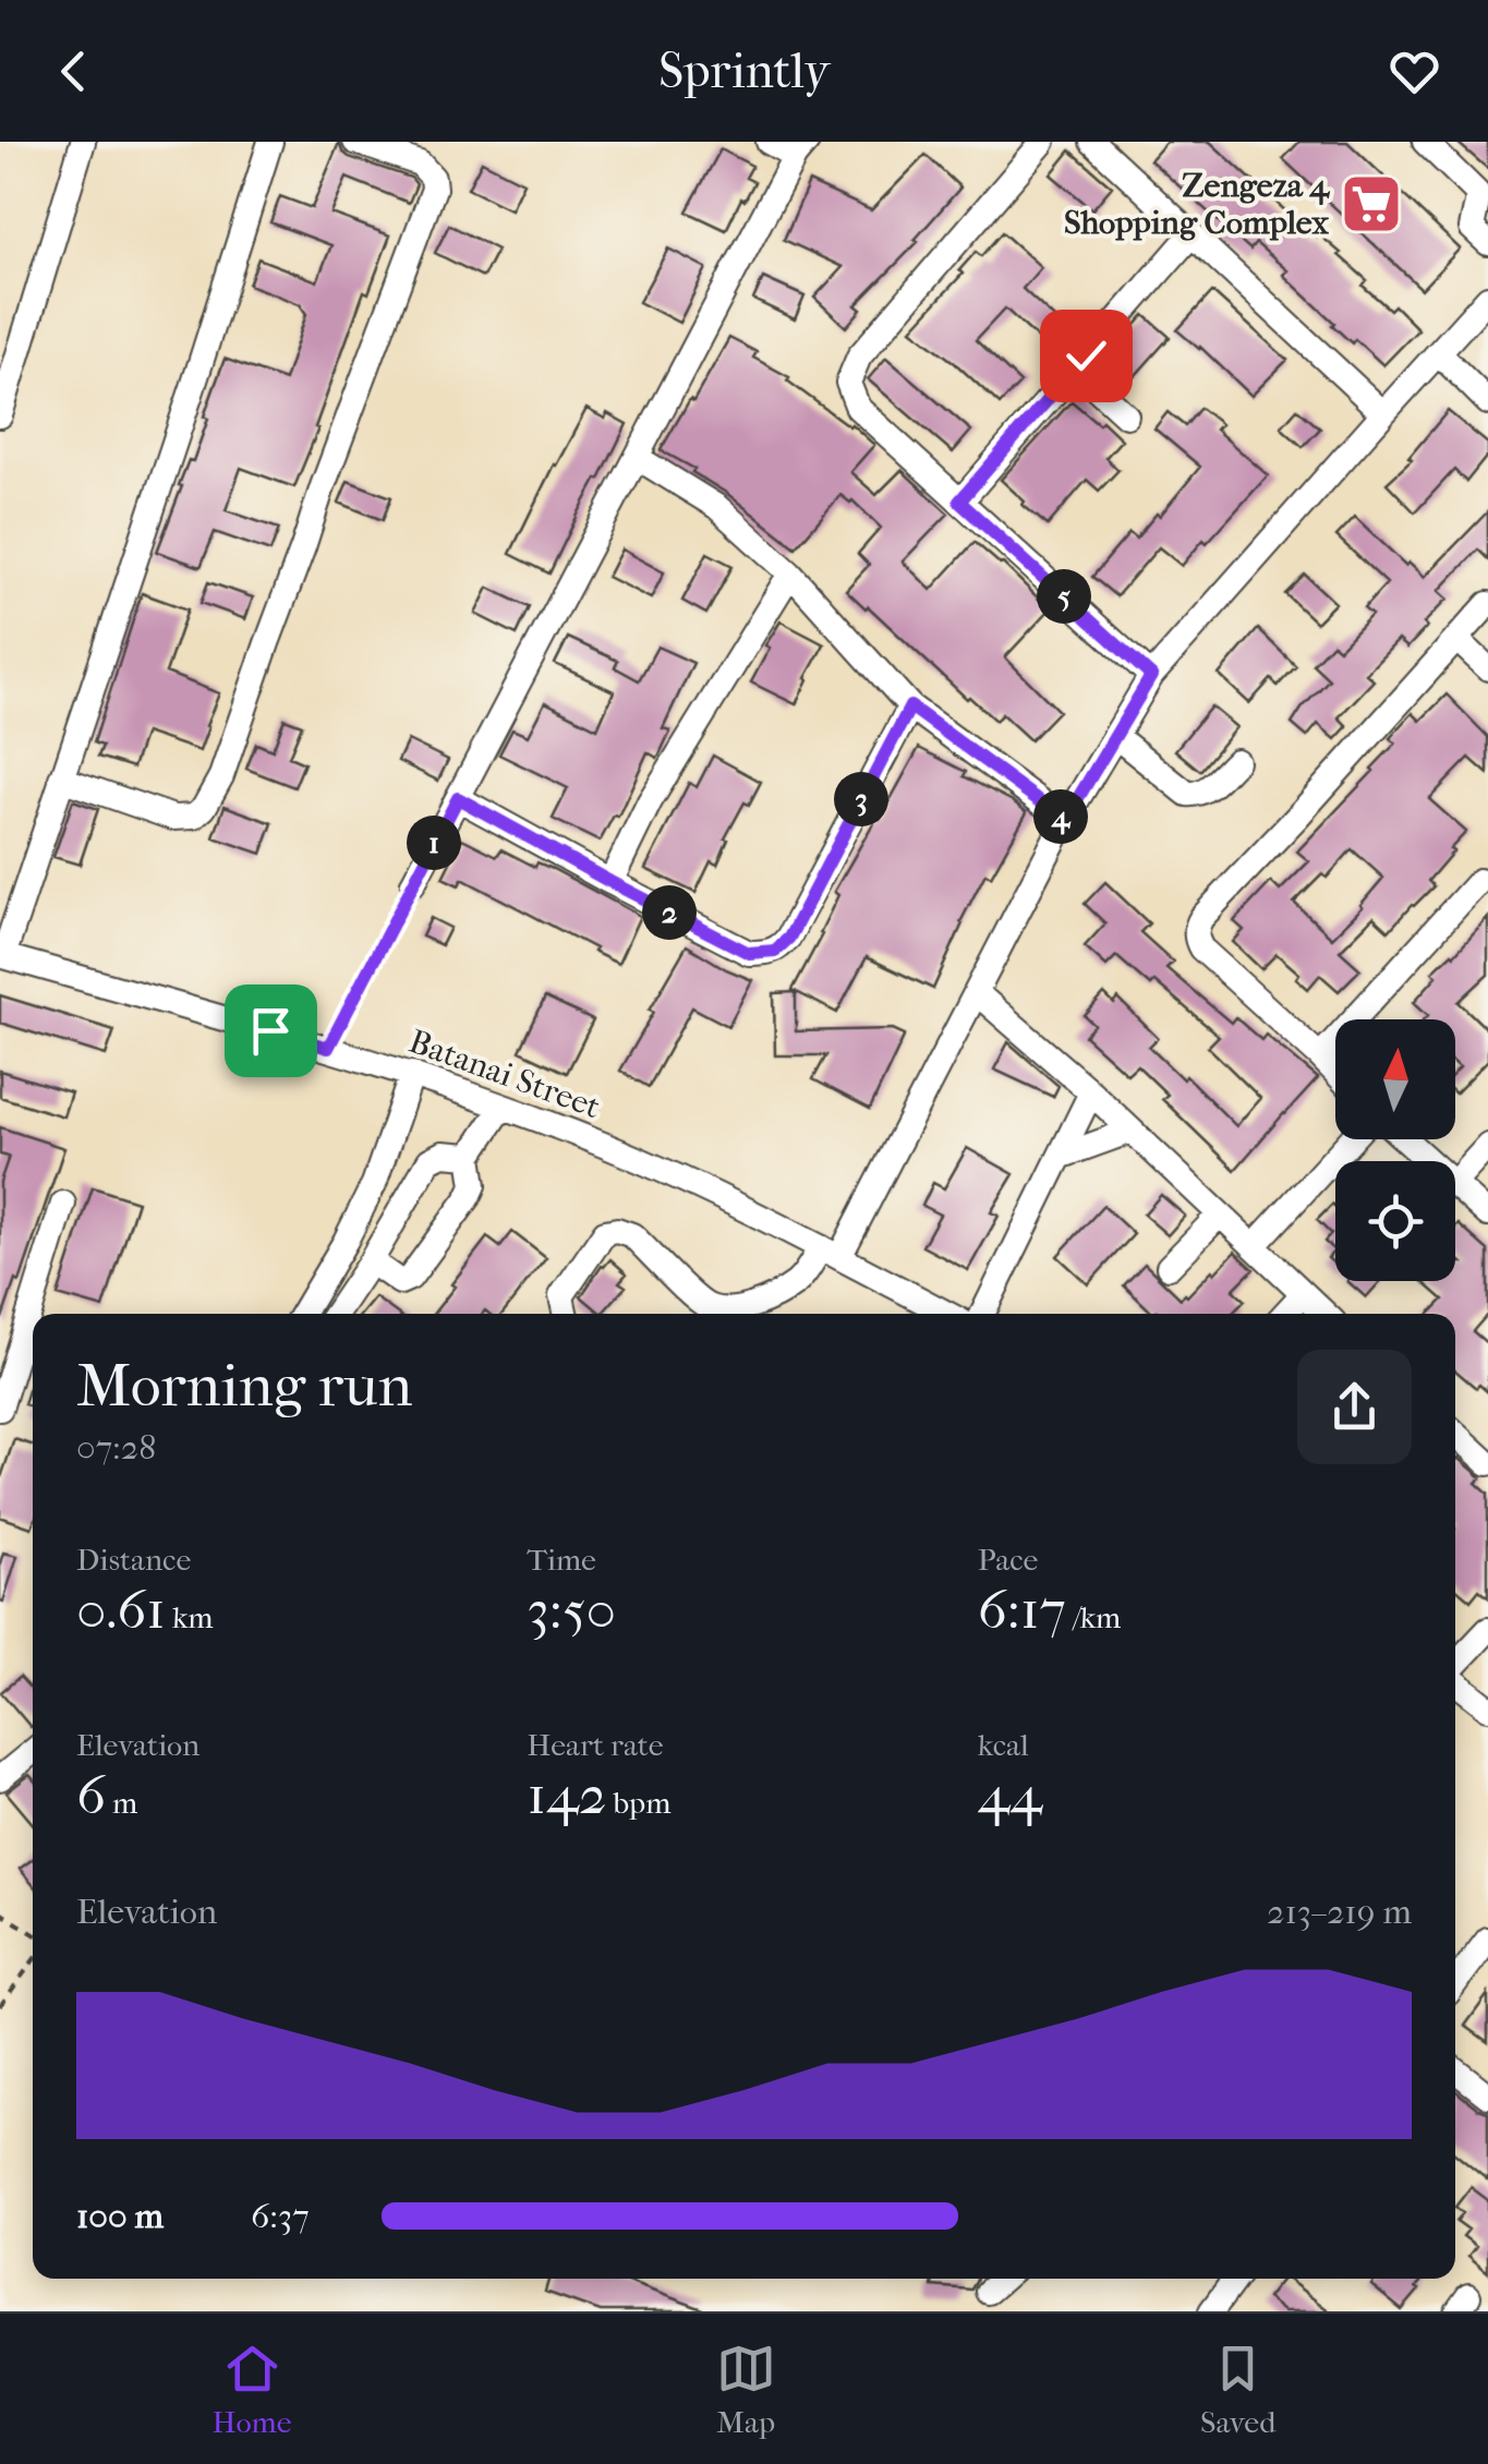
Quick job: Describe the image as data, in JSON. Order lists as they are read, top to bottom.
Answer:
{
  "streets": {
    "street": ["Batanai Street"]
  },
  "places": {
    "supermarket": ["Zengeza 4 Shopping Complex"]
  },
  "north": "top",
  "page": {
    "header": "Sprintly",
    "pins": [
      "5",
      "3",
      "4",
      "1",
      "2"
    ],
    "heading": ["Morning run", "07:28"],
    "stats": [
      ["Distance", "0.61 km"],
      ["Time", "3:50"],
      ["Pace", "6:17 /km"],
      ["Elevation", "6 m"],
      ["Heart rate", "142 bpm"],
      ["kcal", "44"]
    ],
    "chart": ["Elevation", "213–219 m"],
    "list": [
      {
        "name": "100 m",
        "note": "6:37"
      }
    ],
    "tabs": ["Home", "Map", "Saved"]
  }
}
